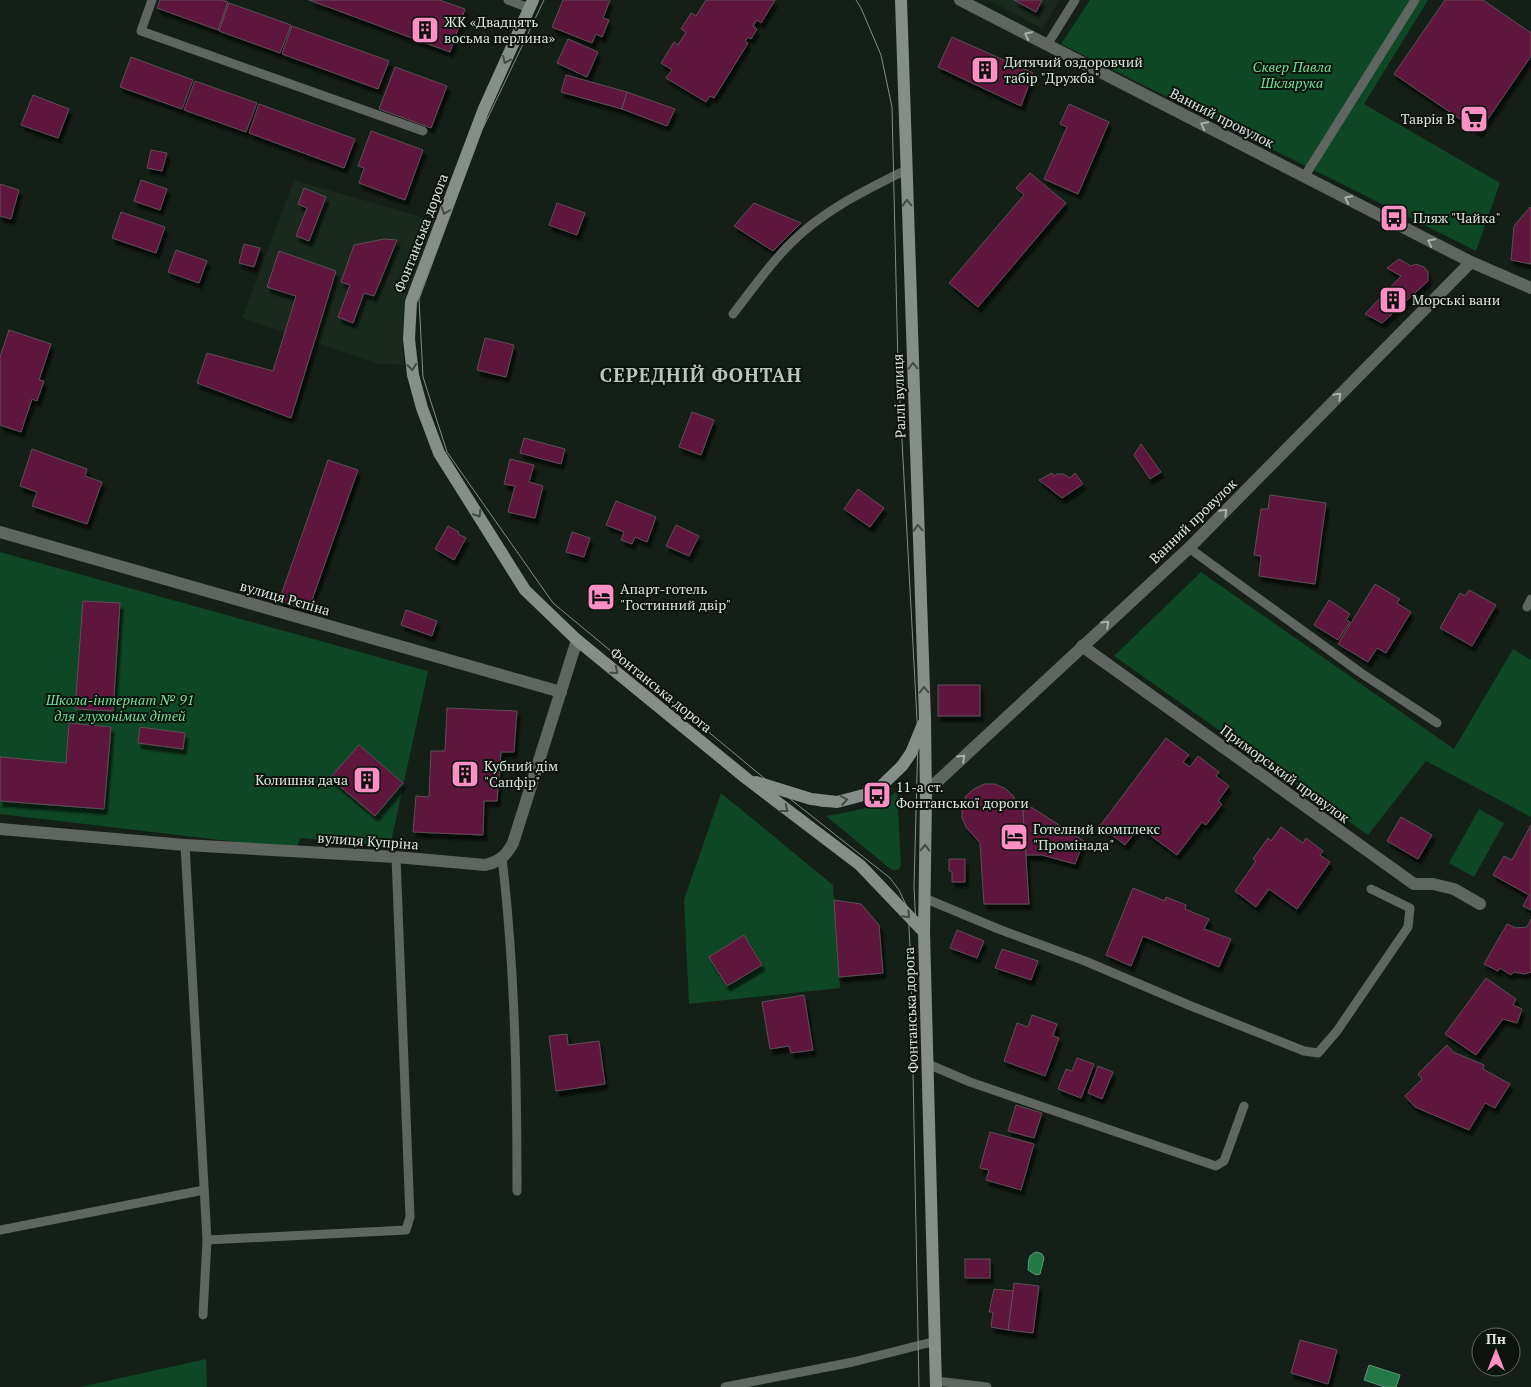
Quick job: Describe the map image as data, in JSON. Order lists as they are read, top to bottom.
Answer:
{
  "streets": {
    "main road": ["Фонтанська дорога", "Раллі вулиця"],
    "street": [
      "Ванний провулок",
      "вулиця Рєпіна",
      "Приморський провулок",
      "вулиця Купріна"
    ]
  },
  "crossings": [
    ["Ванний провулок", "Раллі вулиця"],
    ["Ванний провулок", "Приморський провулок"],
    ["Фонтанська дорога", "Раллі вулиця"]
  ],
  "one_way": ["Фонтанська дорога", "Раллі вулиця"],
  "districts": ["СЕРЕДНІЙ ФОНТАН"],
  "parks": ["Сквер Павла Шклярука", "Школа-інтернат № 91 для глухонімих дітей"],
  "places": {
    "building": [
      "ЖК «Двадцять восьма перлина»",
      "Дитячий оздоровчий табір \"Дружба\"",
      "Морські вани",
      "Кубний дім \"Сапфір\"",
      "Колишня дача"
    ],
    "supermarket": ["Таврія В"],
    "bus stop": ["Пляж \"Чайка\"", "11-а ст. Фонтанської дороги"],
    "hotel": ["Апарт-готель \"Гостинний двір\"", "Готелний комплекс \"Промінада\""]
  },
  "north": "top"
}
